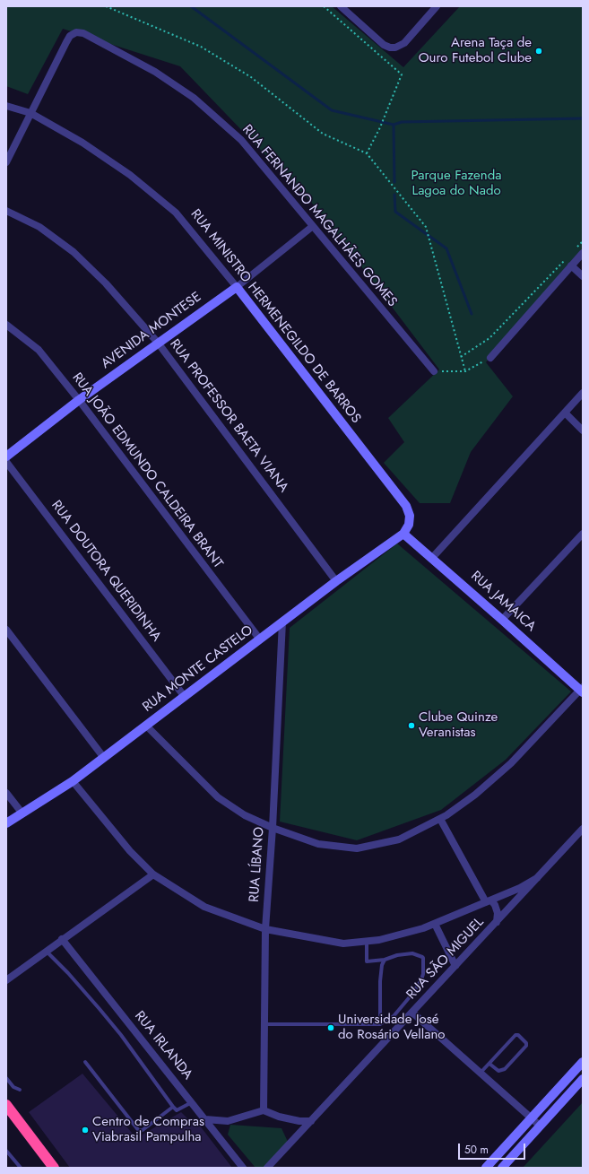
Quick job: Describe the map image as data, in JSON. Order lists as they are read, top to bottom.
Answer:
{
  "streets": {
    "street": [
      "RUA FERNANDO MAGALHÃES GOMES",
      "RUA MINISTRO HERMENEGILDO DE BARROS",
      "AVENIDA MONTESE",
      "RUA PROFESSOR BAETA VIANA",
      "RUA JOÃO EDMUNDO CALDEIRA BRANT",
      "RUA DOUTORA QUERIDINHA",
      "RUA JAMAICA",
      "RUA MONTE CASTELO",
      "RUA LÍBANO",
      "RUA SÃO MIGUEL",
      "RUA IRLANDA"
    ]
  },
  "crossings": [
    ["RUA FERNANDO MAGALHÃES GOMES", "RUA MINISTRO HERMENEGILDO DE BARROS"],
    ["RUA FERNANDO MAGALHÃES GOMES", "AVENIDA MONTESE"],
    ["RUA MINISTRO HERMENEGILDO DE BARROS", "AVENIDA MONTESE"],
    ["RUA MINISTRO HERMENEGILDO DE BARROS", "RUA JAMAICA"],
    ["RUA MINISTRO HERMENEGILDO DE BARROS", "RUA MONTE CASTELO"],
    ["AVENIDA MONTESE", "RUA PROFESSOR BAETA VIANA"],
    ["AVENIDA MONTESE", "RUA JOÃO EDMUNDO CALDEIRA BRANT"],
    ["RUA PROFESSOR BAETA VIANA", "RUA MONTE CASTELO"],
    ["RUA JOÃO EDMUNDO CALDEIRA BRANT", "RUA MONTE CASTELO"],
    ["RUA DOUTORA QUERIDINHA", "RUA MONTE CASTELO"],
    ["RUA JAMAICA", "RUA MONTE CASTELO"],
    ["RUA MONTE CASTELO", "RUA LÍBANO"]
  ],
  "parks": ["Parque Fazenda Lagoa do Nado"],
  "places": [
    "Arena Taça de Ouro Futebol Clube",
    "Clube Quinze Veranistas",
    "Universidade José do Rosário Vellano",
    "Centro de Compras Viabrasil Pampulha"
  ],
  "scale_bar": "50 m"
}
